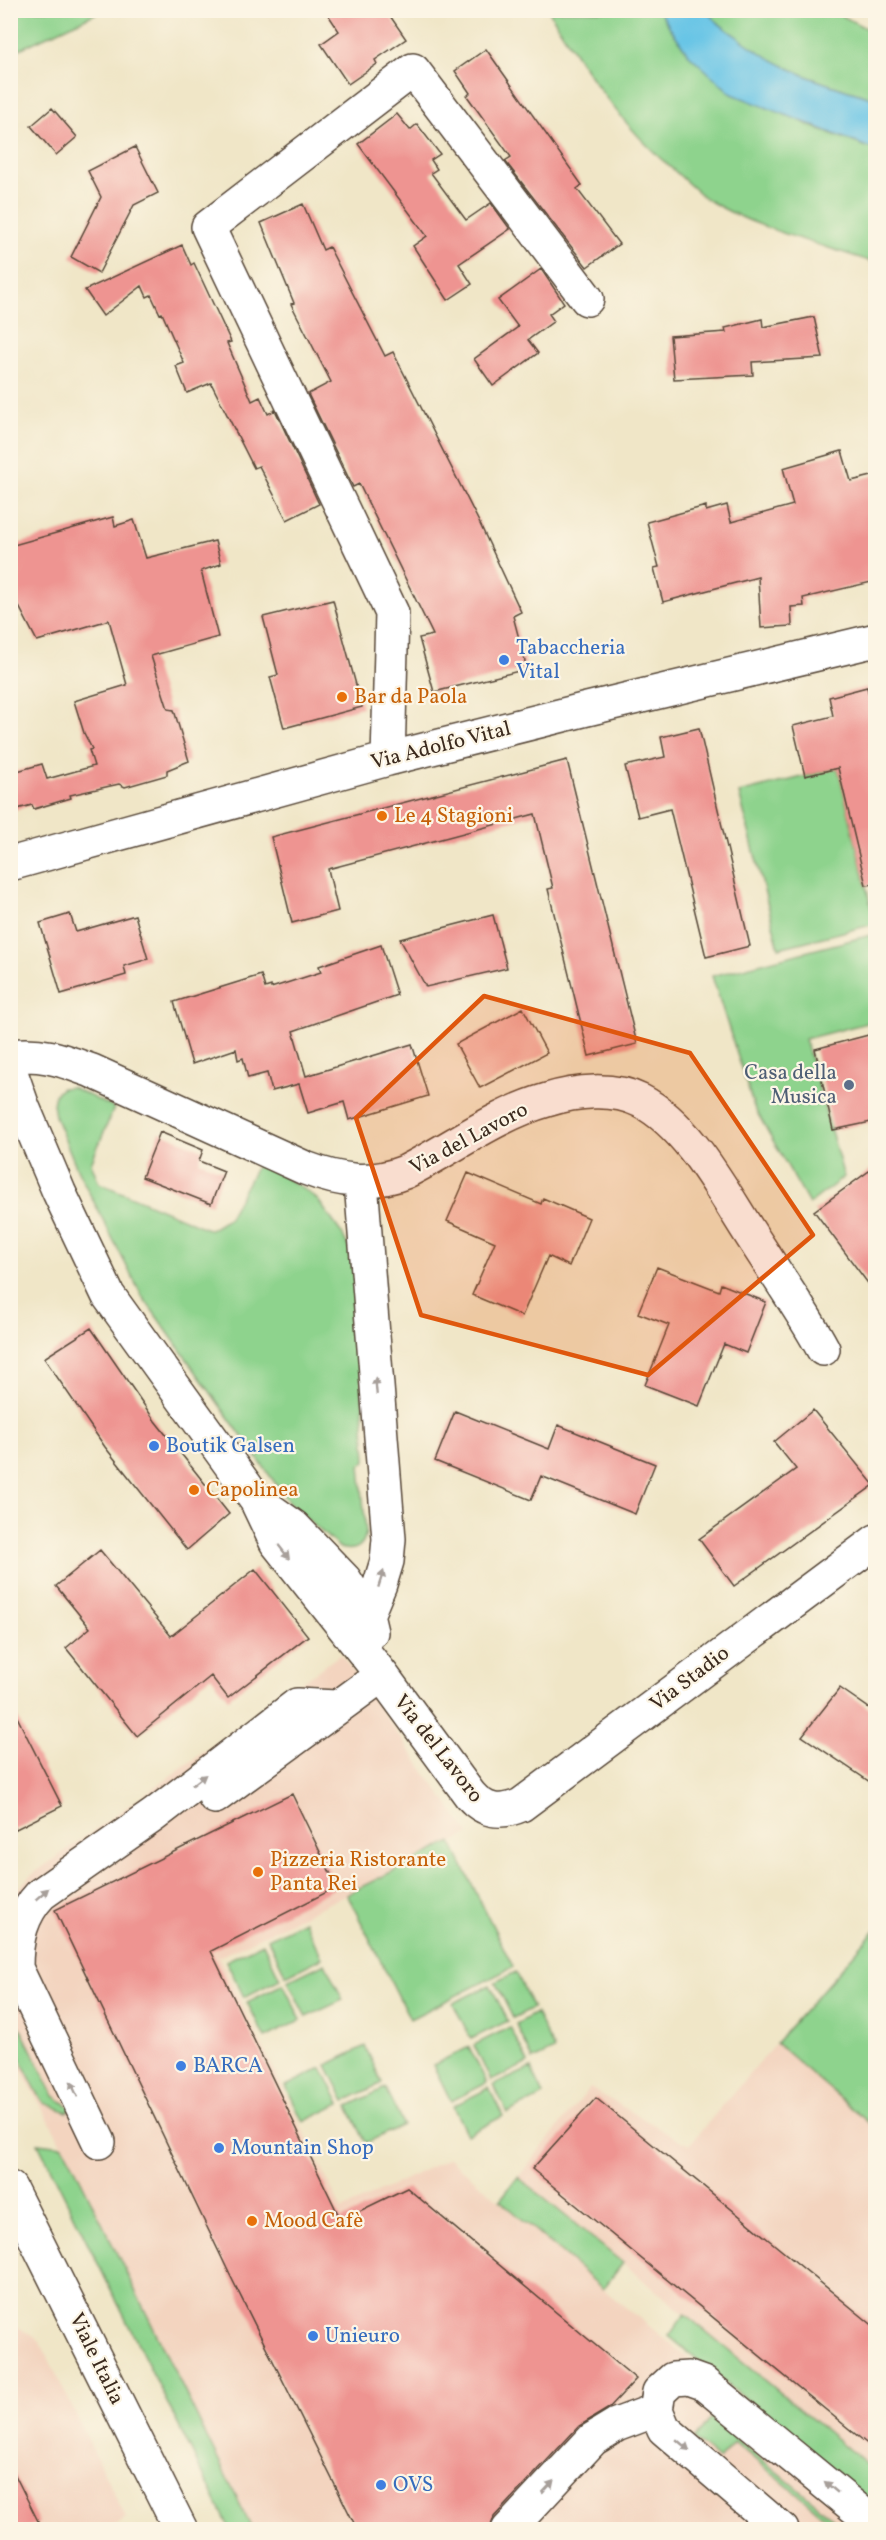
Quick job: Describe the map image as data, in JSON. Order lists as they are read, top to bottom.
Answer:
{
  "streets": {
    "street": [
      "Via Adolfo Vital",
      "Via del Lavoro",
      "Via Stadio",
      "Viale Italia"
    ]
  },
  "crossings": [
    ["Via del Lavoro", "Via Stadio"]
  ],
  "places": [
    "Tabaccheria Vital",
    "Bar da Paola",
    "Le 4 Stagioni",
    "Casa della Musica",
    "Boutik Galsen",
    "Capolinea",
    "Pizzeria Ristorante Panta Rei",
    "BARCA",
    "Mountain Shop",
    "Mood Cafè",
    "Unieuro",
    "OVS"
  ]
}
